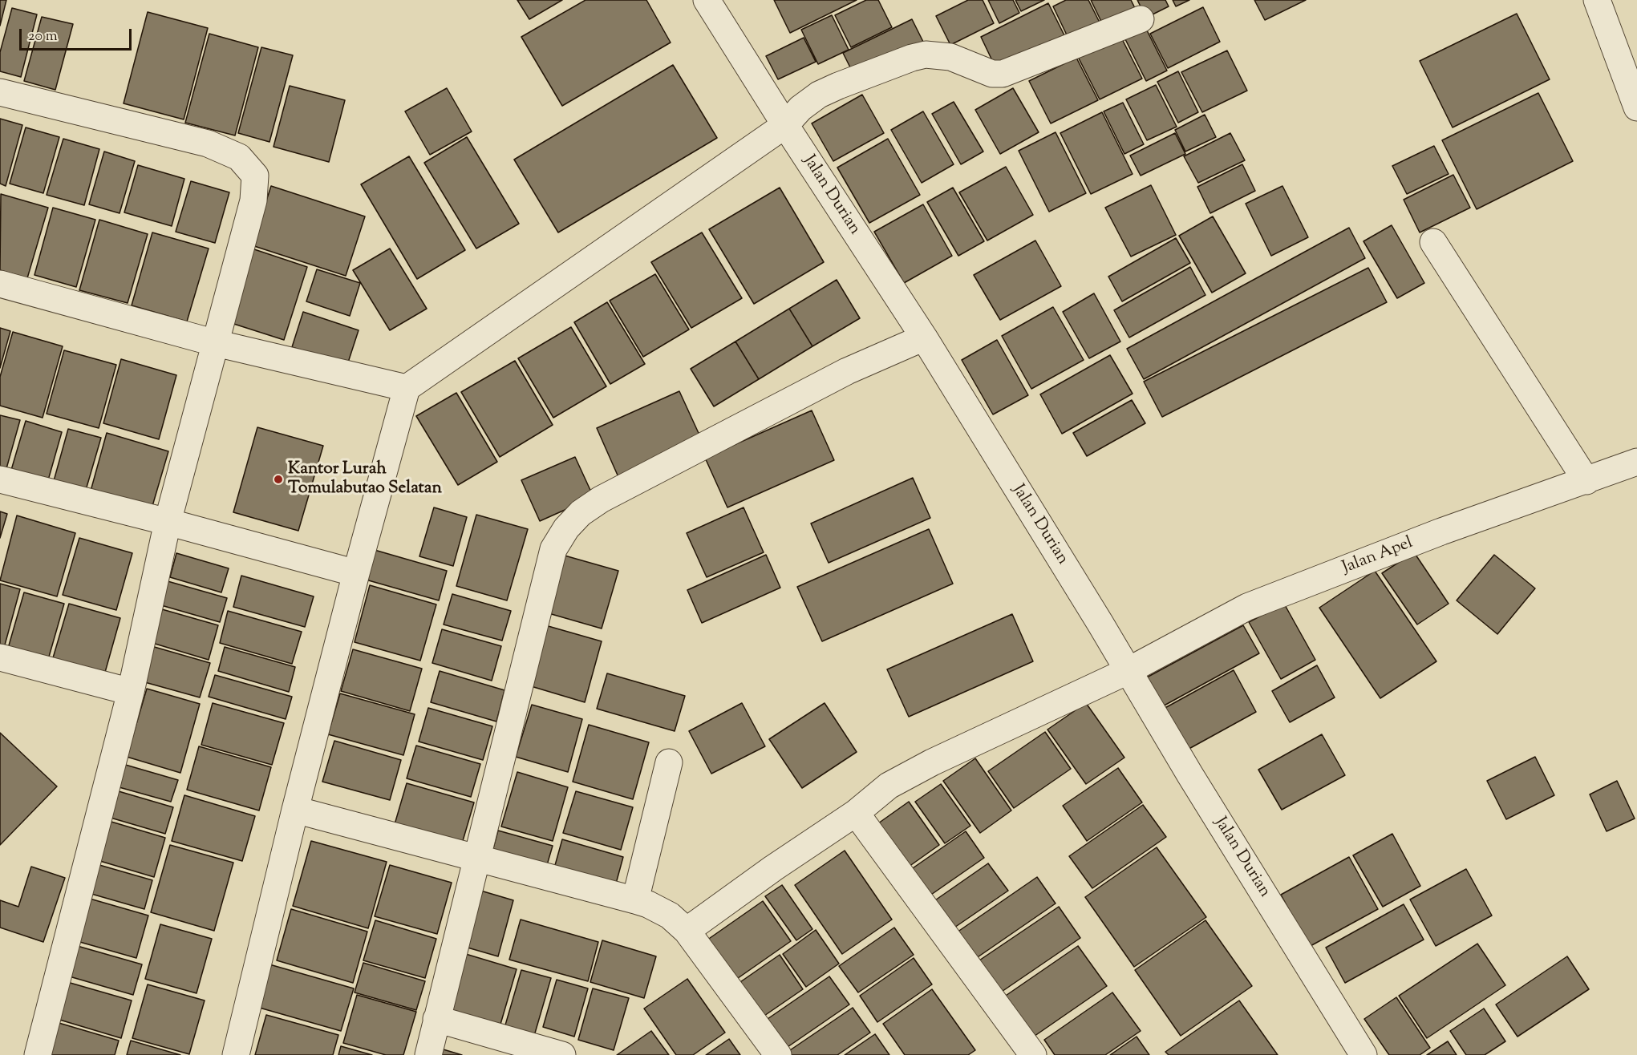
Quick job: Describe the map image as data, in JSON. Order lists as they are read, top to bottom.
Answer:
{
  "streets": {
    "street": ["Jalan Durian", "Jalan Apel"]
  },
  "crossings": [
    ["Jalan Durian", "Jalan Apel"]
  ],
  "places": ["Kantor Lurah Tomulabutao Selatan"],
  "scale_bar": "20 m"
}
